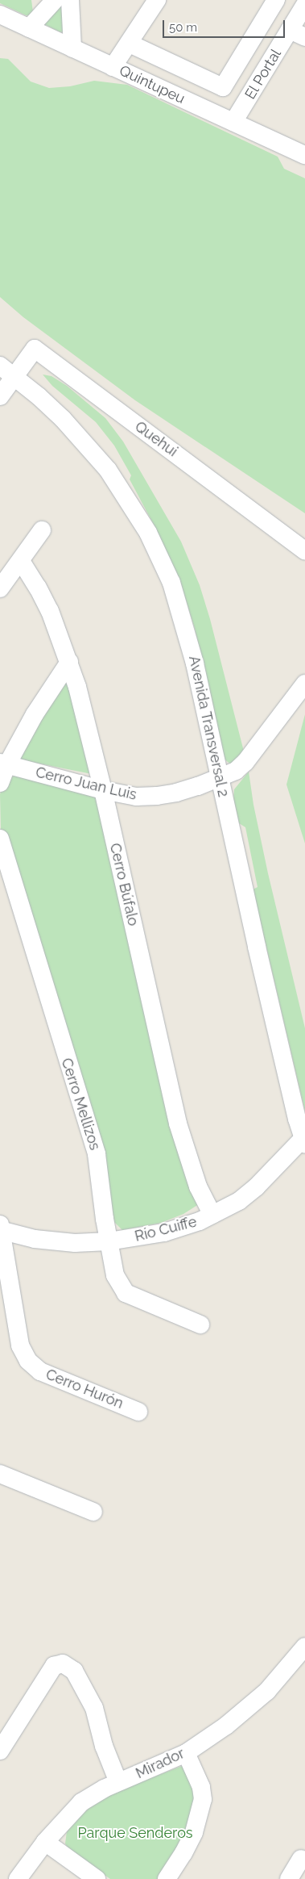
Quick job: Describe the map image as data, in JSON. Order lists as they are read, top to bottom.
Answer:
{
  "streets": {
    "street": [
      "El Portal",
      "Quintupeu",
      "Quehui",
      "Avenida Transversal 2",
      "Cerro Juan Luis",
      "Cerro Búfalo",
      "Cerro Mellizos",
      "Río Cuiffe",
      "Cerro Hurón",
      "Mirador"
    ]
  },
  "crossings": [
    ["El Portal", "Quintupeu"],
    ["Quehui", "Avenida Transversal 2"],
    ["Avenida Transversal 2", "Cerro Juan Luis"],
    ["Avenida Transversal 2", "Río Cuiffe"],
    ["Cerro Juan Luis", "Cerro Búfalo"],
    ["Cerro Búfalo", "Río Cuiffe"],
    ["Cerro Mellizos", "Río Cuiffe"],
    ["Río Cuiffe", "Cerro Hurón"]
  ],
  "parks": ["Parque Senderos"],
  "scale_bar": "50 m"
}
